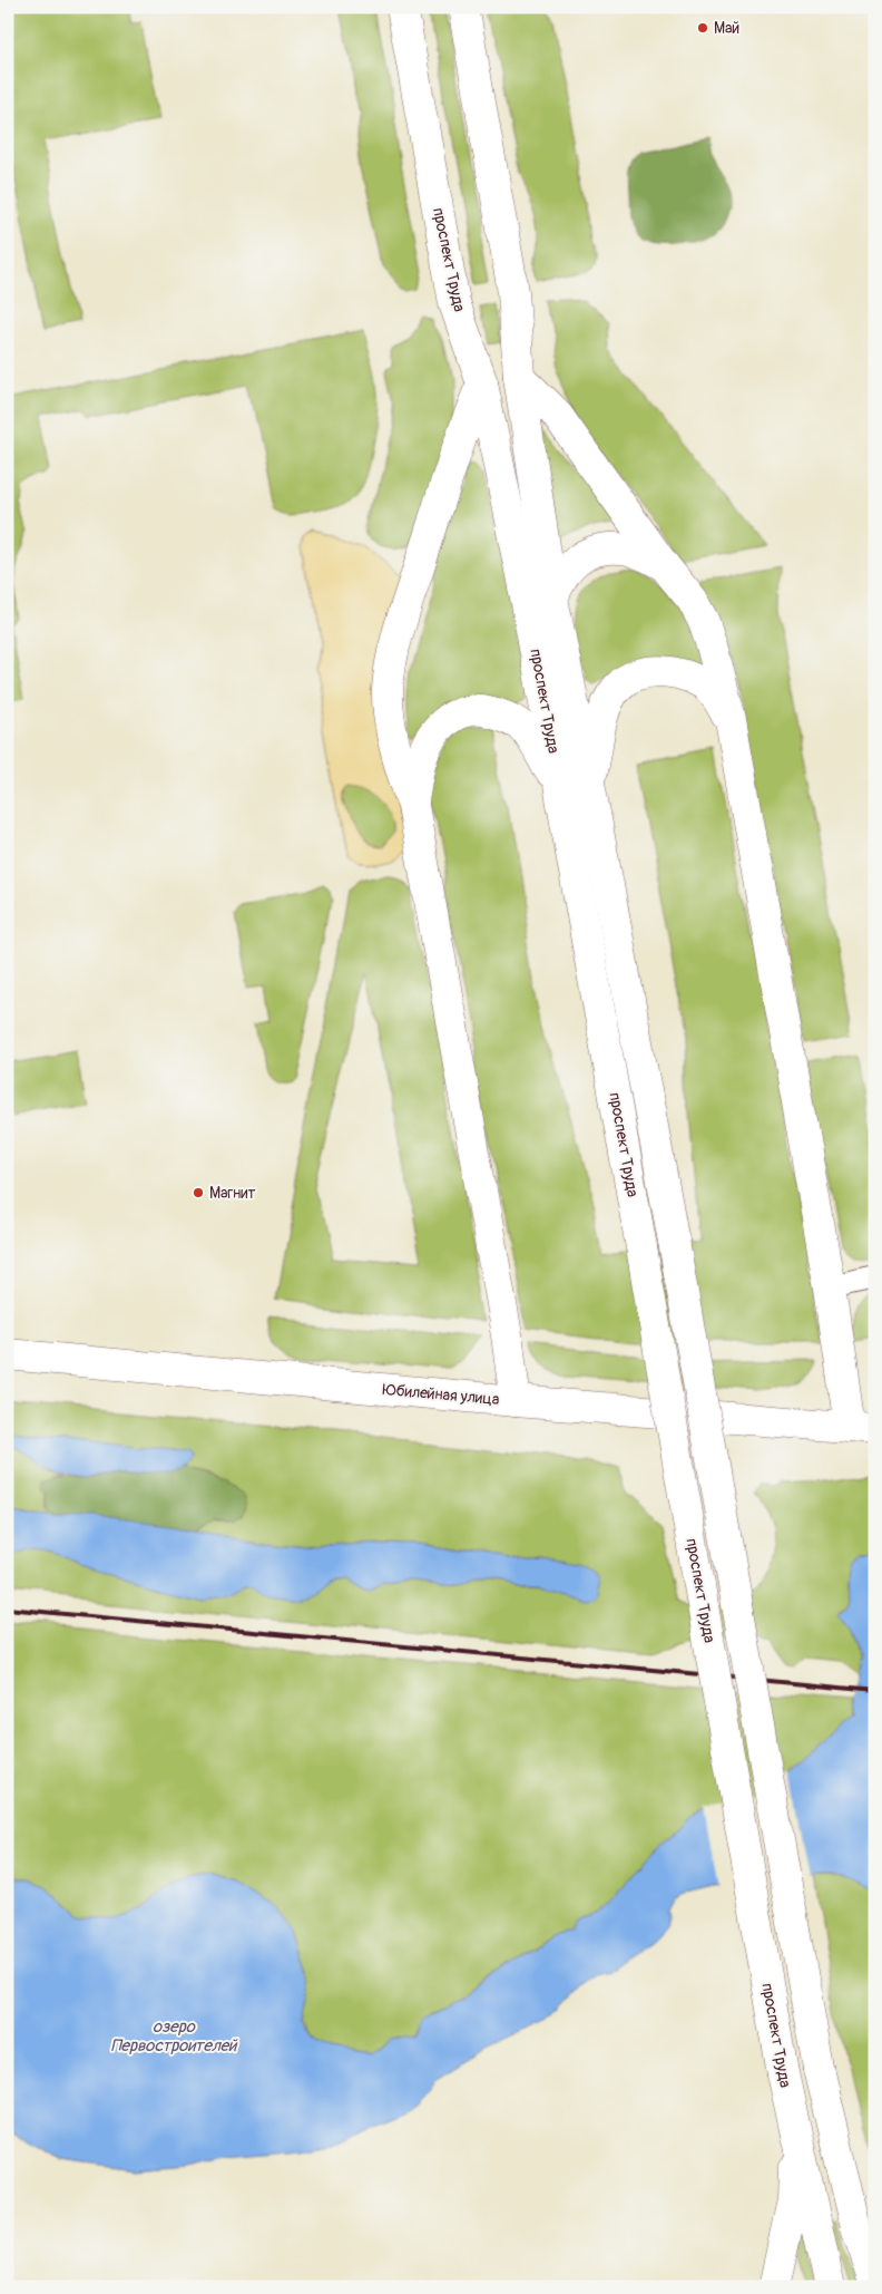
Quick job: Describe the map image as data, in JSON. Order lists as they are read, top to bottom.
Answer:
{
  "streets": {
    "main road": ["проспект Труда", "Юбилейная улица"]
  },
  "water": ["озеро Первостроителей"],
  "places": ["Май", "Магнит"]
}
